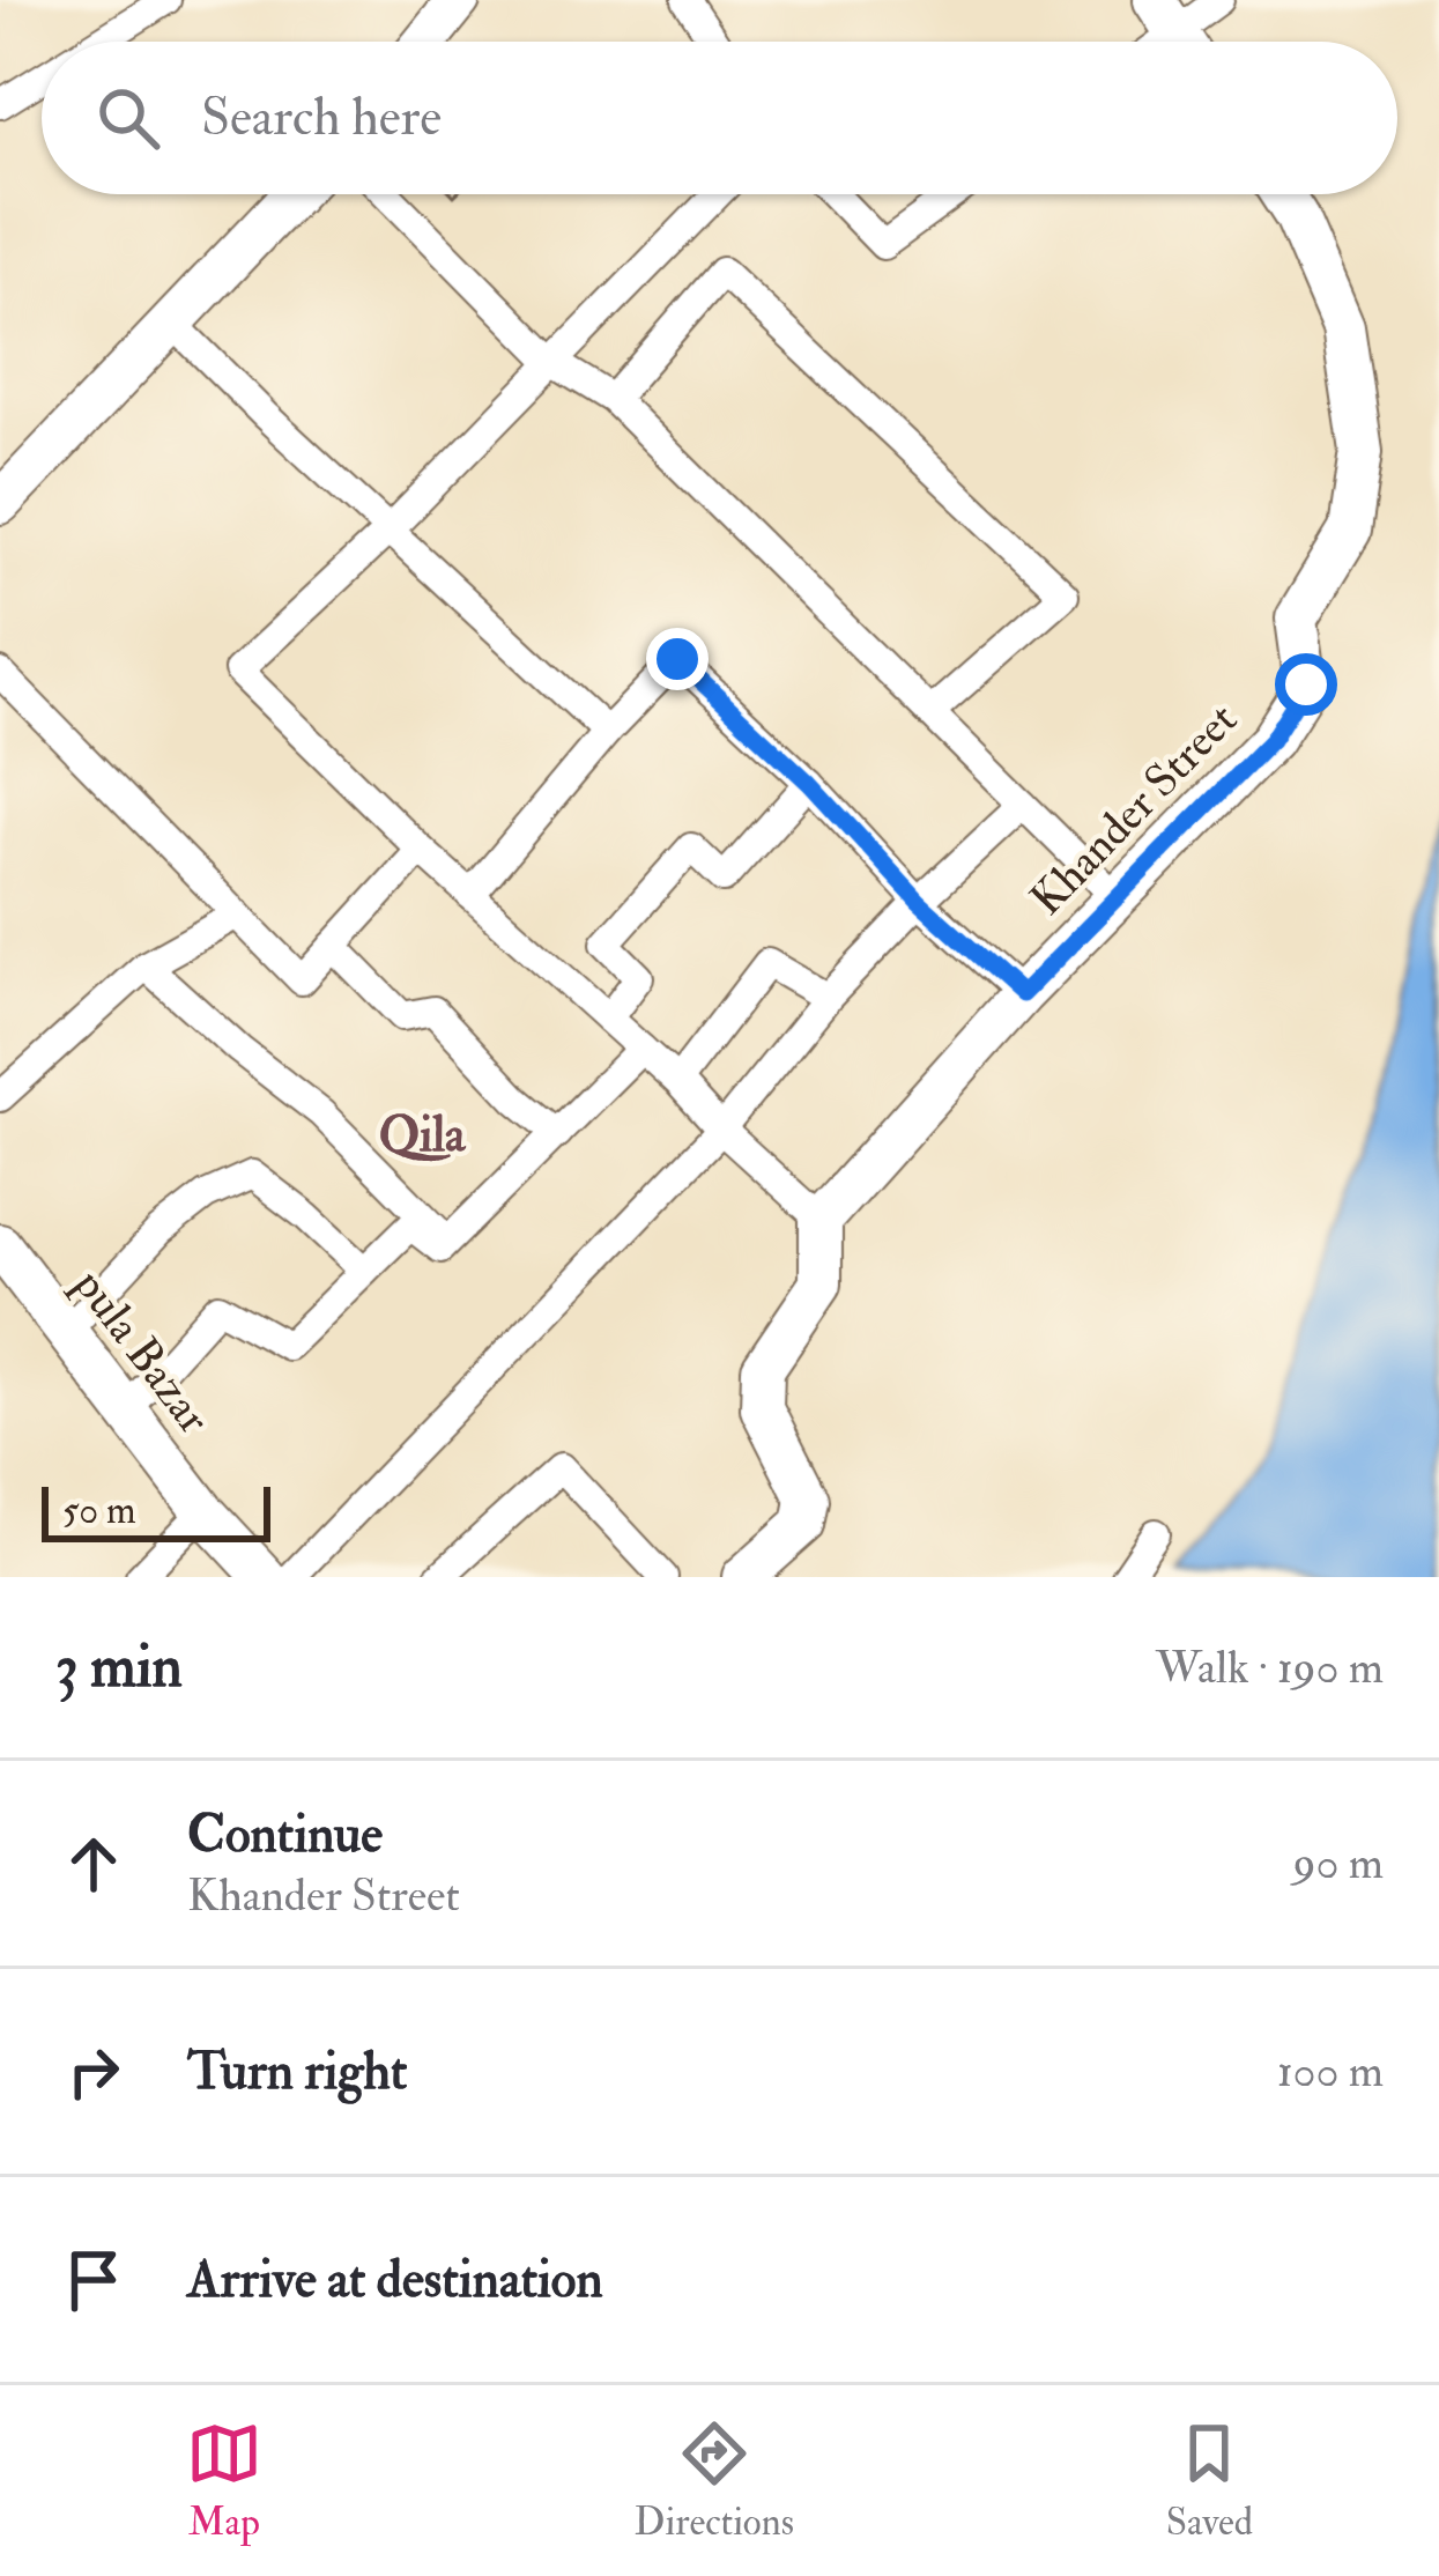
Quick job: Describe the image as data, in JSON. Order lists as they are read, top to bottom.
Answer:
{
  "streets": {
    "street": ["Khander Street", "pula Bazar"]
  },
  "districts": ["Qila"],
  "scale_bar": "50 m",
  "page": {
    "search": "Search here",
    "scale": "50 m",
    "heading": ["3 min", "Walk · 190 m"],
    "list": [
      ["Continue", "Khander Street", "90 m"],
      ["Turn right", "100 m"],
      "Arrive at destination"
    ],
    "nav": ["Map", "Directions", "Saved"]
  }
}
